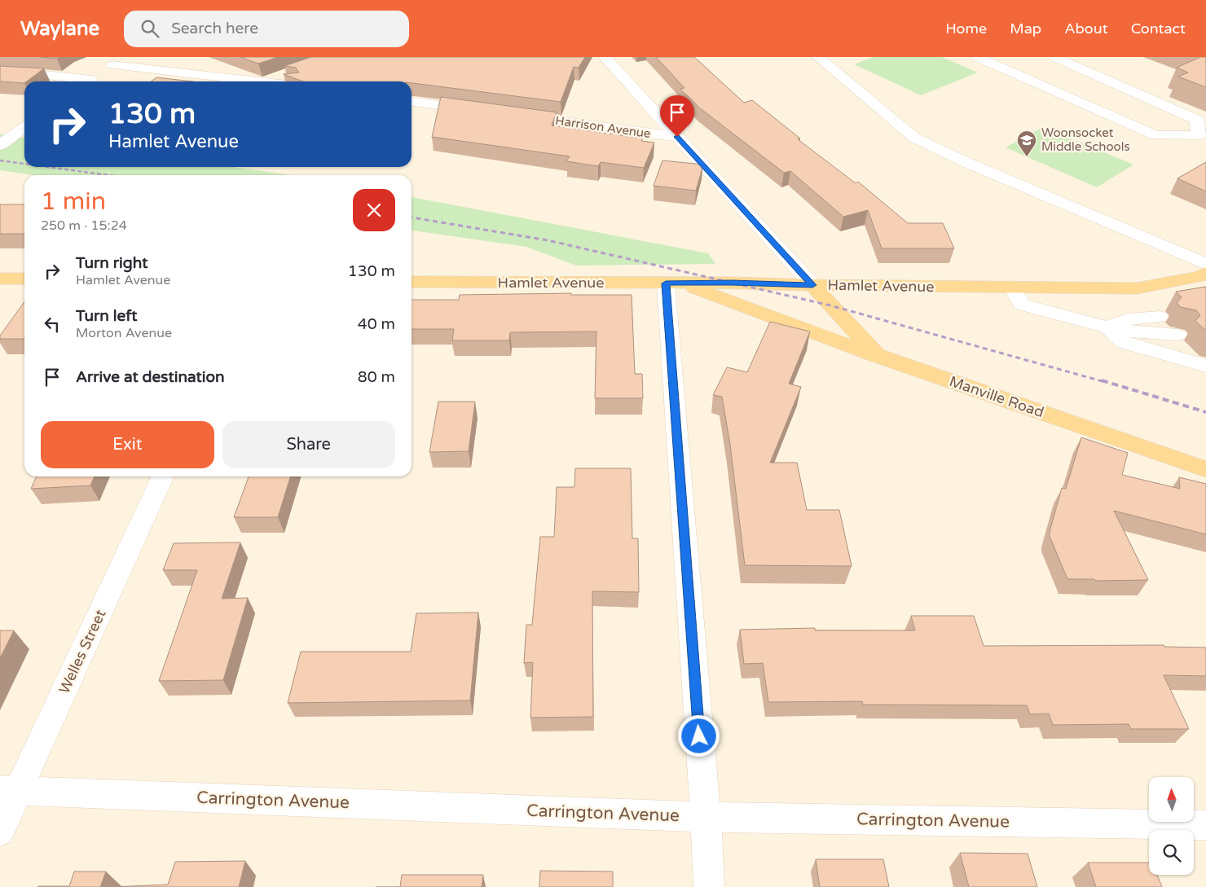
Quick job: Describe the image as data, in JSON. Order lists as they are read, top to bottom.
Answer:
{
  "streets": {
    "main road": ["Hamlet Avenue", "Manville Road"],
    "street": ["Harrison Avenue", "Welles Street", "Carrington Avenue"]
  },
  "crossings": [
    ["Hamlet Avenue", "Manville Road"],
    ["Welles Street", "Carrington Avenue"]
  ],
  "places": {
    "school or university": ["Woonsocket Middle Schools"]
  },
  "north": "top",
  "page": {
    "header": "Waylane",
    "search": "Search here",
    "nav": [
      "Home",
      "Map",
      "About",
      "Contact"
    ],
    "turn": ["130 m", "Hamlet Avenue"],
    "heading": ["1 min", "250 m · 15:24"],
    "list": [
      {
        "name": "Turn right",
        "note": "Hamlet Avenue",
        "value": "130 m"
      },
      {
        "name": "Turn left",
        "note": "Morton Avenue",
        "value": "40 m"
      },
      {
        "name": "Arrive at destination",
        "value": "80 m"
      }
    ],
    "buttons": ["Exit", "Share"]
  }
}
